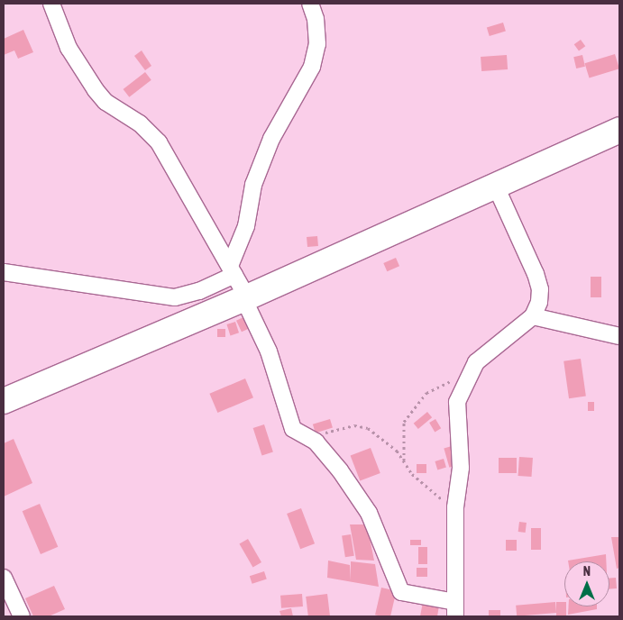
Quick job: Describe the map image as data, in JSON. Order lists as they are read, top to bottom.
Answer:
{
  "north": "top"
}
